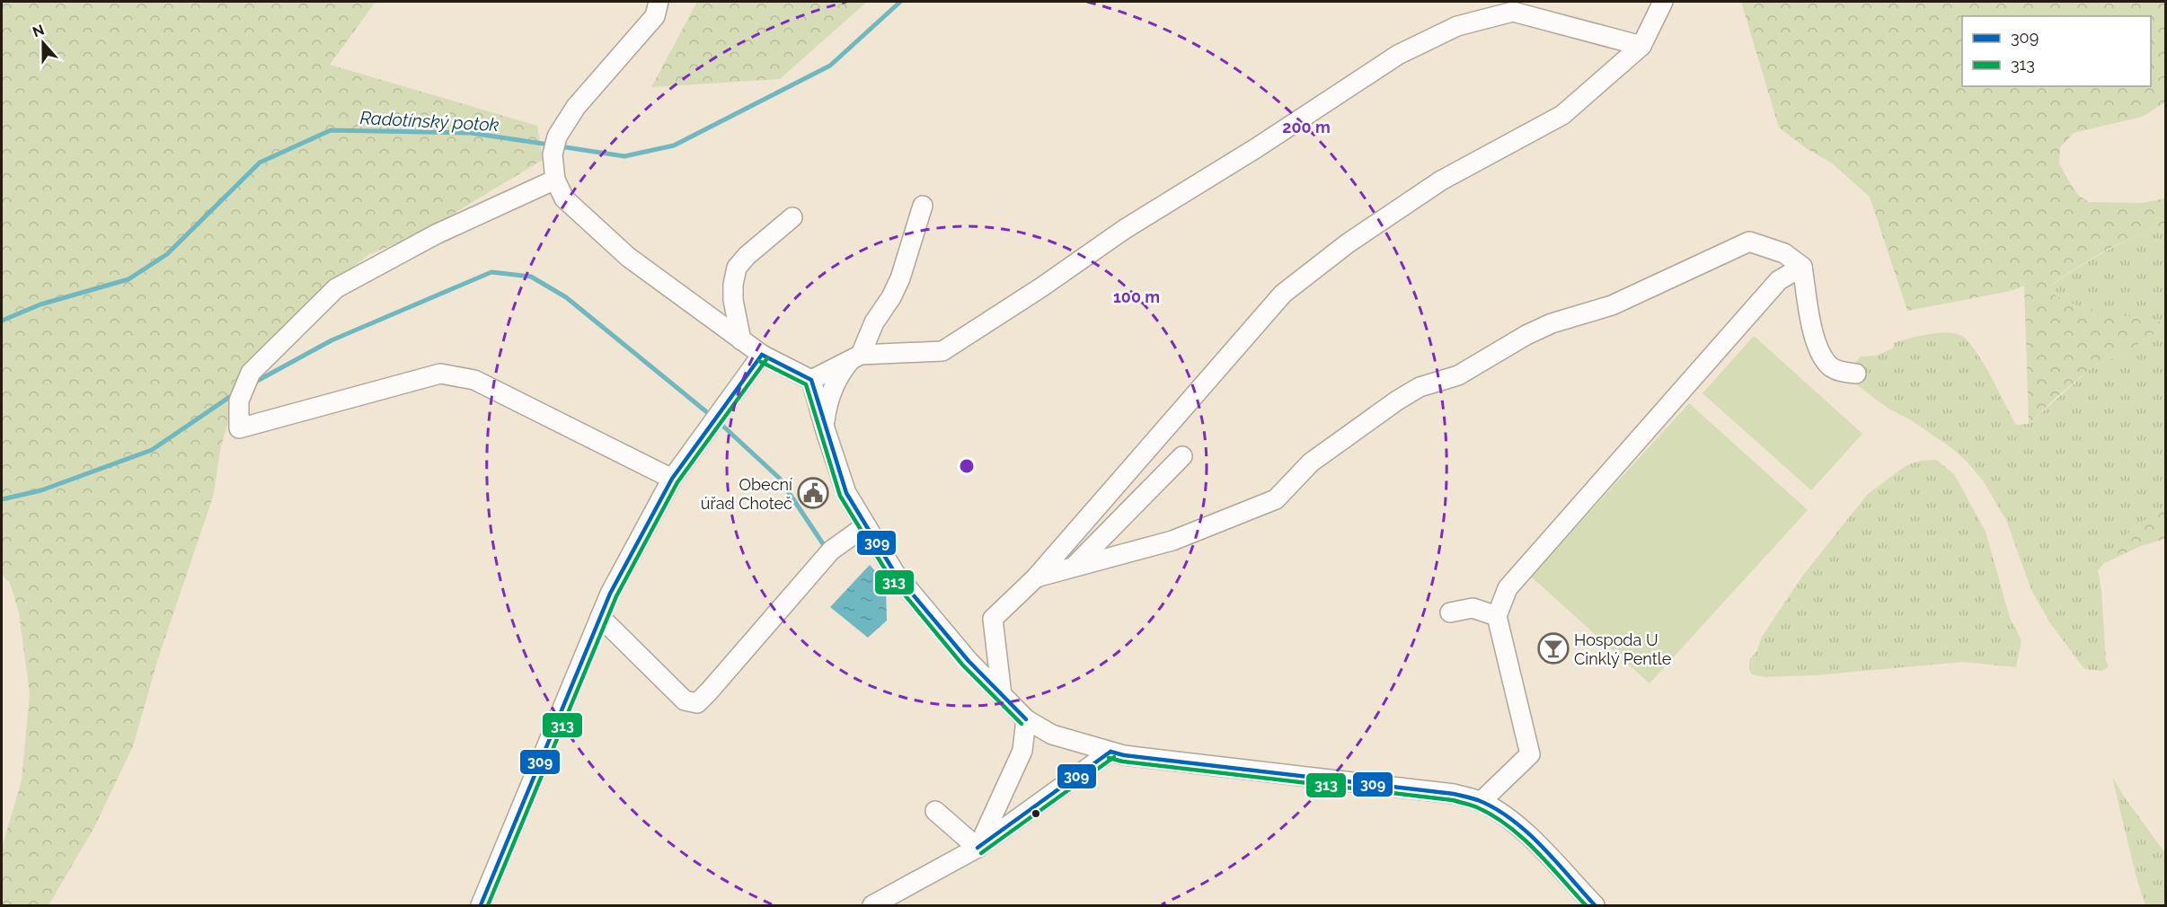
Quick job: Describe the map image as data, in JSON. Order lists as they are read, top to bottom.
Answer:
{
  "water": ["Radotínský potok"],
  "places": {
    "public building": ["Obecní úřad Choteč"],
    "bar": ["Hospoda U Cinklý Pentle"]
  },
  "lines": ["transit line 309", "transit line 313"],
  "legend": ["309", "313"],
  "north": "top",
  "rings": ["200 m", "100 m"]
}
